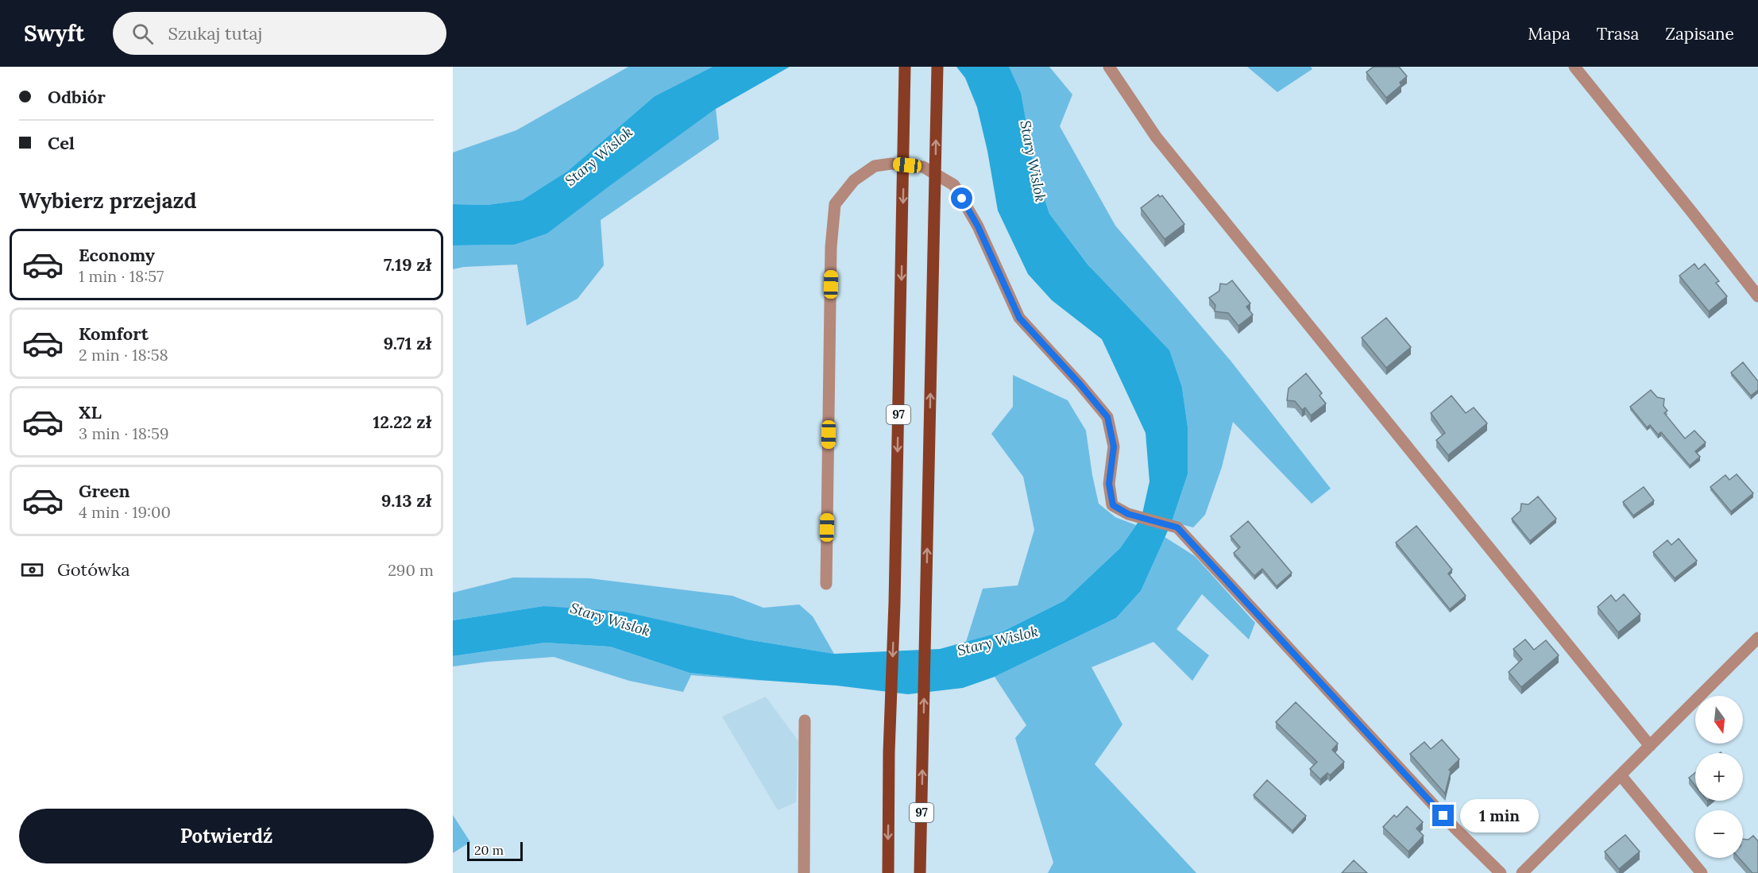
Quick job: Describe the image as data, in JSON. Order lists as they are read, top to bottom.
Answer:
{
  "streets": {
    "main road": ["97"]
  },
  "water": ["Stary Wislok"],
  "scale_bar": "20 m",
  "north": "bottom",
  "page": {
    "header": "Swyft",
    "search": "Szukaj tutaj",
    "nav": ["Mapa", "Trasa", "Zapisane"],
    "banner": ["Odbiór", "Cel"],
    "heading": "Wybierz przejazd",
    "list": [
      {
        "name": "Economy",
        "note": "1 min · 18:57",
        "value": "7.19 zł"
      },
      {
        "name": "Komfort",
        "note": "2 min · 18:58",
        "value": "9.71 zł"
      },
      {
        "name": "XL",
        "note": "3 min · 18:59",
        "value": "12.22 zł"
      },
      {
        "name": "Green",
        "note": "4 min · 19:00",
        "value": "9.13 zł"
      }
    ],
    "pay": ["Gotówka", "290 m"],
    "map_buttons": ["+", "−"],
    "buttons": "Potwierdź",
    "bubble": "1 min",
    "scale": "20 m"
  }
}
